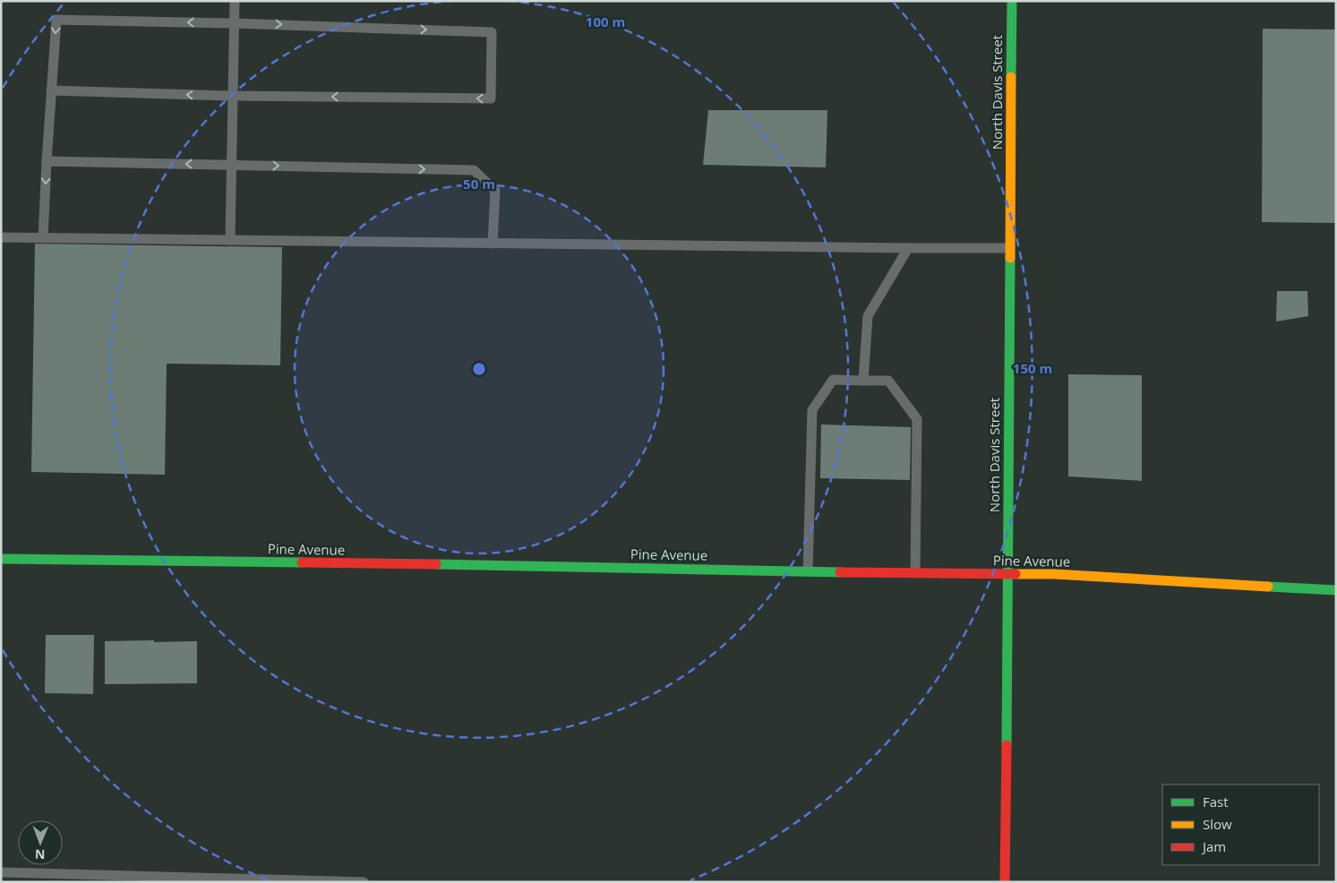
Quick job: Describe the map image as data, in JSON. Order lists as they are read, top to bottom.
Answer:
{
  "streets": {
    "main road": ["North Davis Street", "Pine Avenue"]
  },
  "crossings": [
    ["North Davis Street", "Pine Avenue"]
  ],
  "legend": ["Fast", "Slow", "Jam"],
  "north": "bottom",
  "rings": ["100 m", "50 m", "150 m"]
}
